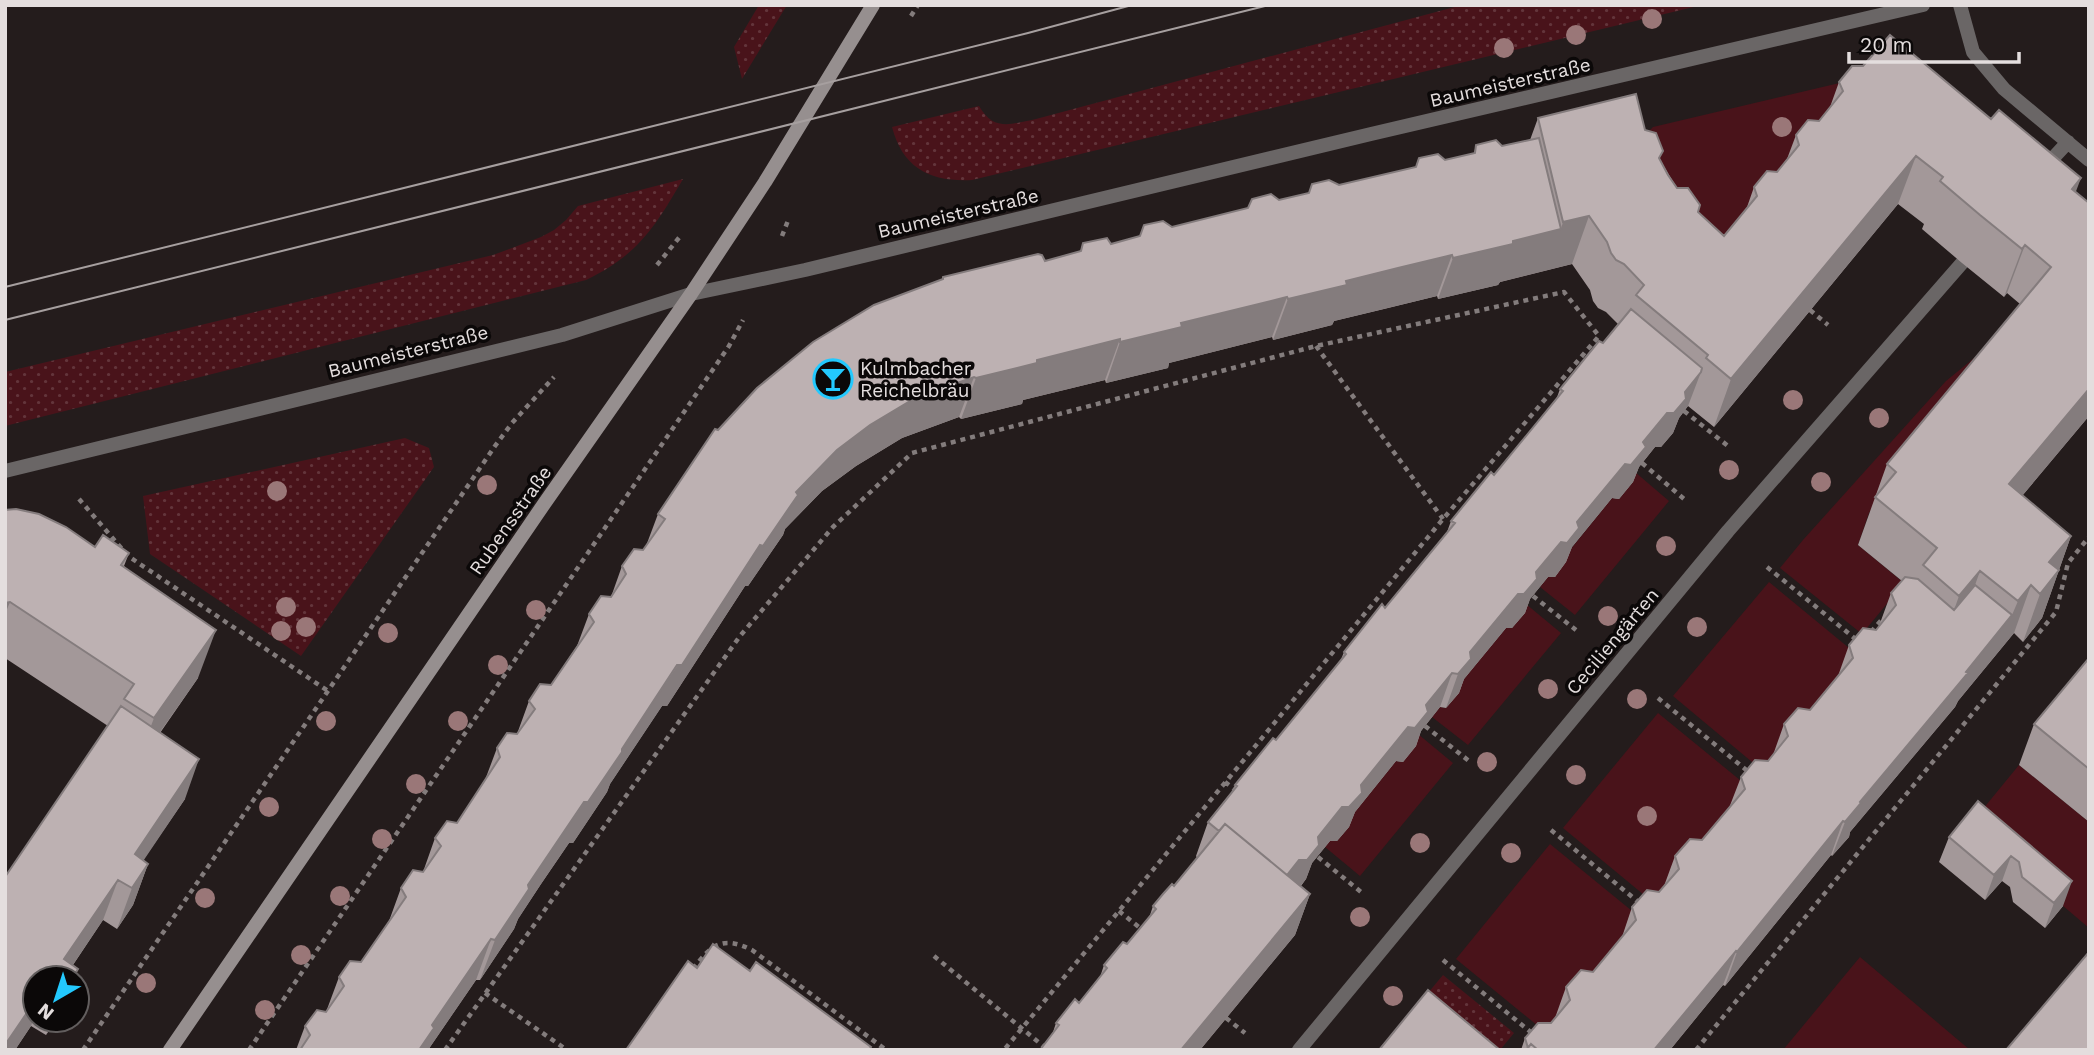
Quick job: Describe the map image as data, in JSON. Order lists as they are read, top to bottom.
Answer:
{
  "streets": {
    "street": ["Baumeisterstraße", "Rubensstraße", "Ceciliengärten"]
  },
  "crossings": [
    ["Baumeisterstraße", "Rubensstraße"]
  ],
  "places": {
    "bar": ["Kulmbacher Reichelbräu"]
  },
  "scale_bar": "20 m",
  "north": "bottom left"
}
